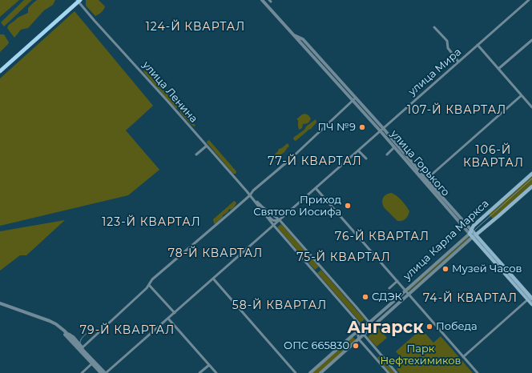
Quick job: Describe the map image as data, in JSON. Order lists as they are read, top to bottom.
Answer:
{
  "streets": {
    "main road": ["улица Горького", "улица Карла Маркса"],
    "street": ["улица Мира", "улица Ленина"]
  },
  "crossings": [
    ["улица Мира", "улица Ленина"],
    ["улица Мира", "улица Горького"],
    ["улица Ленина", "улица Карла Маркса"],
    ["улица Горького", "улица Карла Маркса"]
  ],
  "districts": [
    "124-Й КВАРТАЛ",
    "107-Й КВАРТАЛ",
    "106-Й КВАРТАЛ",
    "77-Й КВАРТАЛ",
    "123-Й КВАРТАЛ",
    "76-Й КВАРТАЛ",
    "78-Й КВАРТАЛ",
    "75-Й КВАРТАЛ",
    "74-Й КВАРТАЛ",
    "58-Й КВАРТАЛ",
    "Ангарск",
    "79-Й КВАРТАЛ"
  ],
  "parks": ["Парк Нефтехимиков"],
  "places": [
    "ПЧ №9",
    "Приход Святого Иосифа",
    "Музей Часов",
    "СДЭК",
    "Победа",
    "ОПС 665830"
  ]
}
